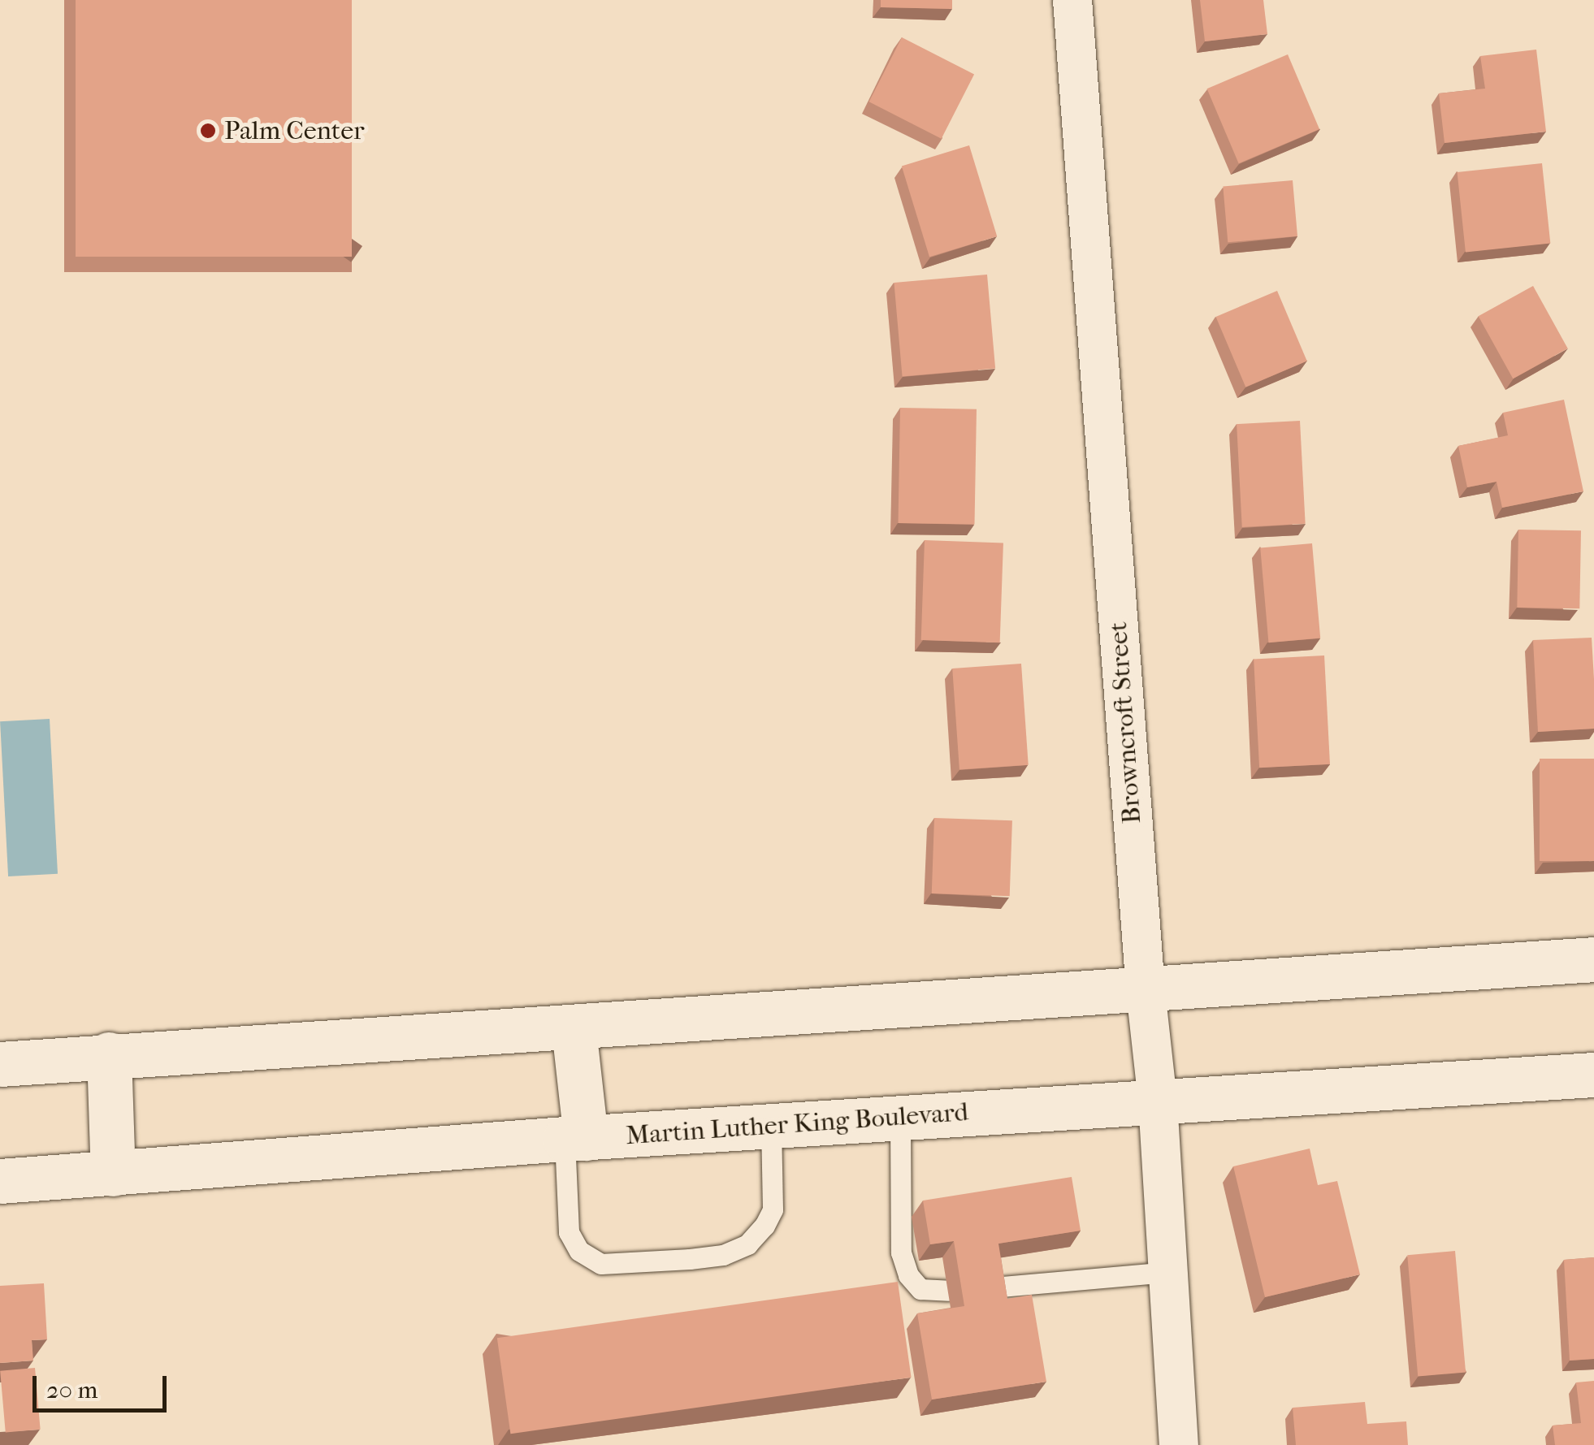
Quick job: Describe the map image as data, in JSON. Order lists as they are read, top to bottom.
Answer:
{
  "streets": {
    "main road": ["Martin Luther King Boulevard"],
    "street": ["Browncroft Street"]
  },
  "crossings": [
    ["Browncroft Street", "Martin Luther King Boulevard"]
  ],
  "places": ["Palm Center"],
  "scale_bar": "20 m"
}
